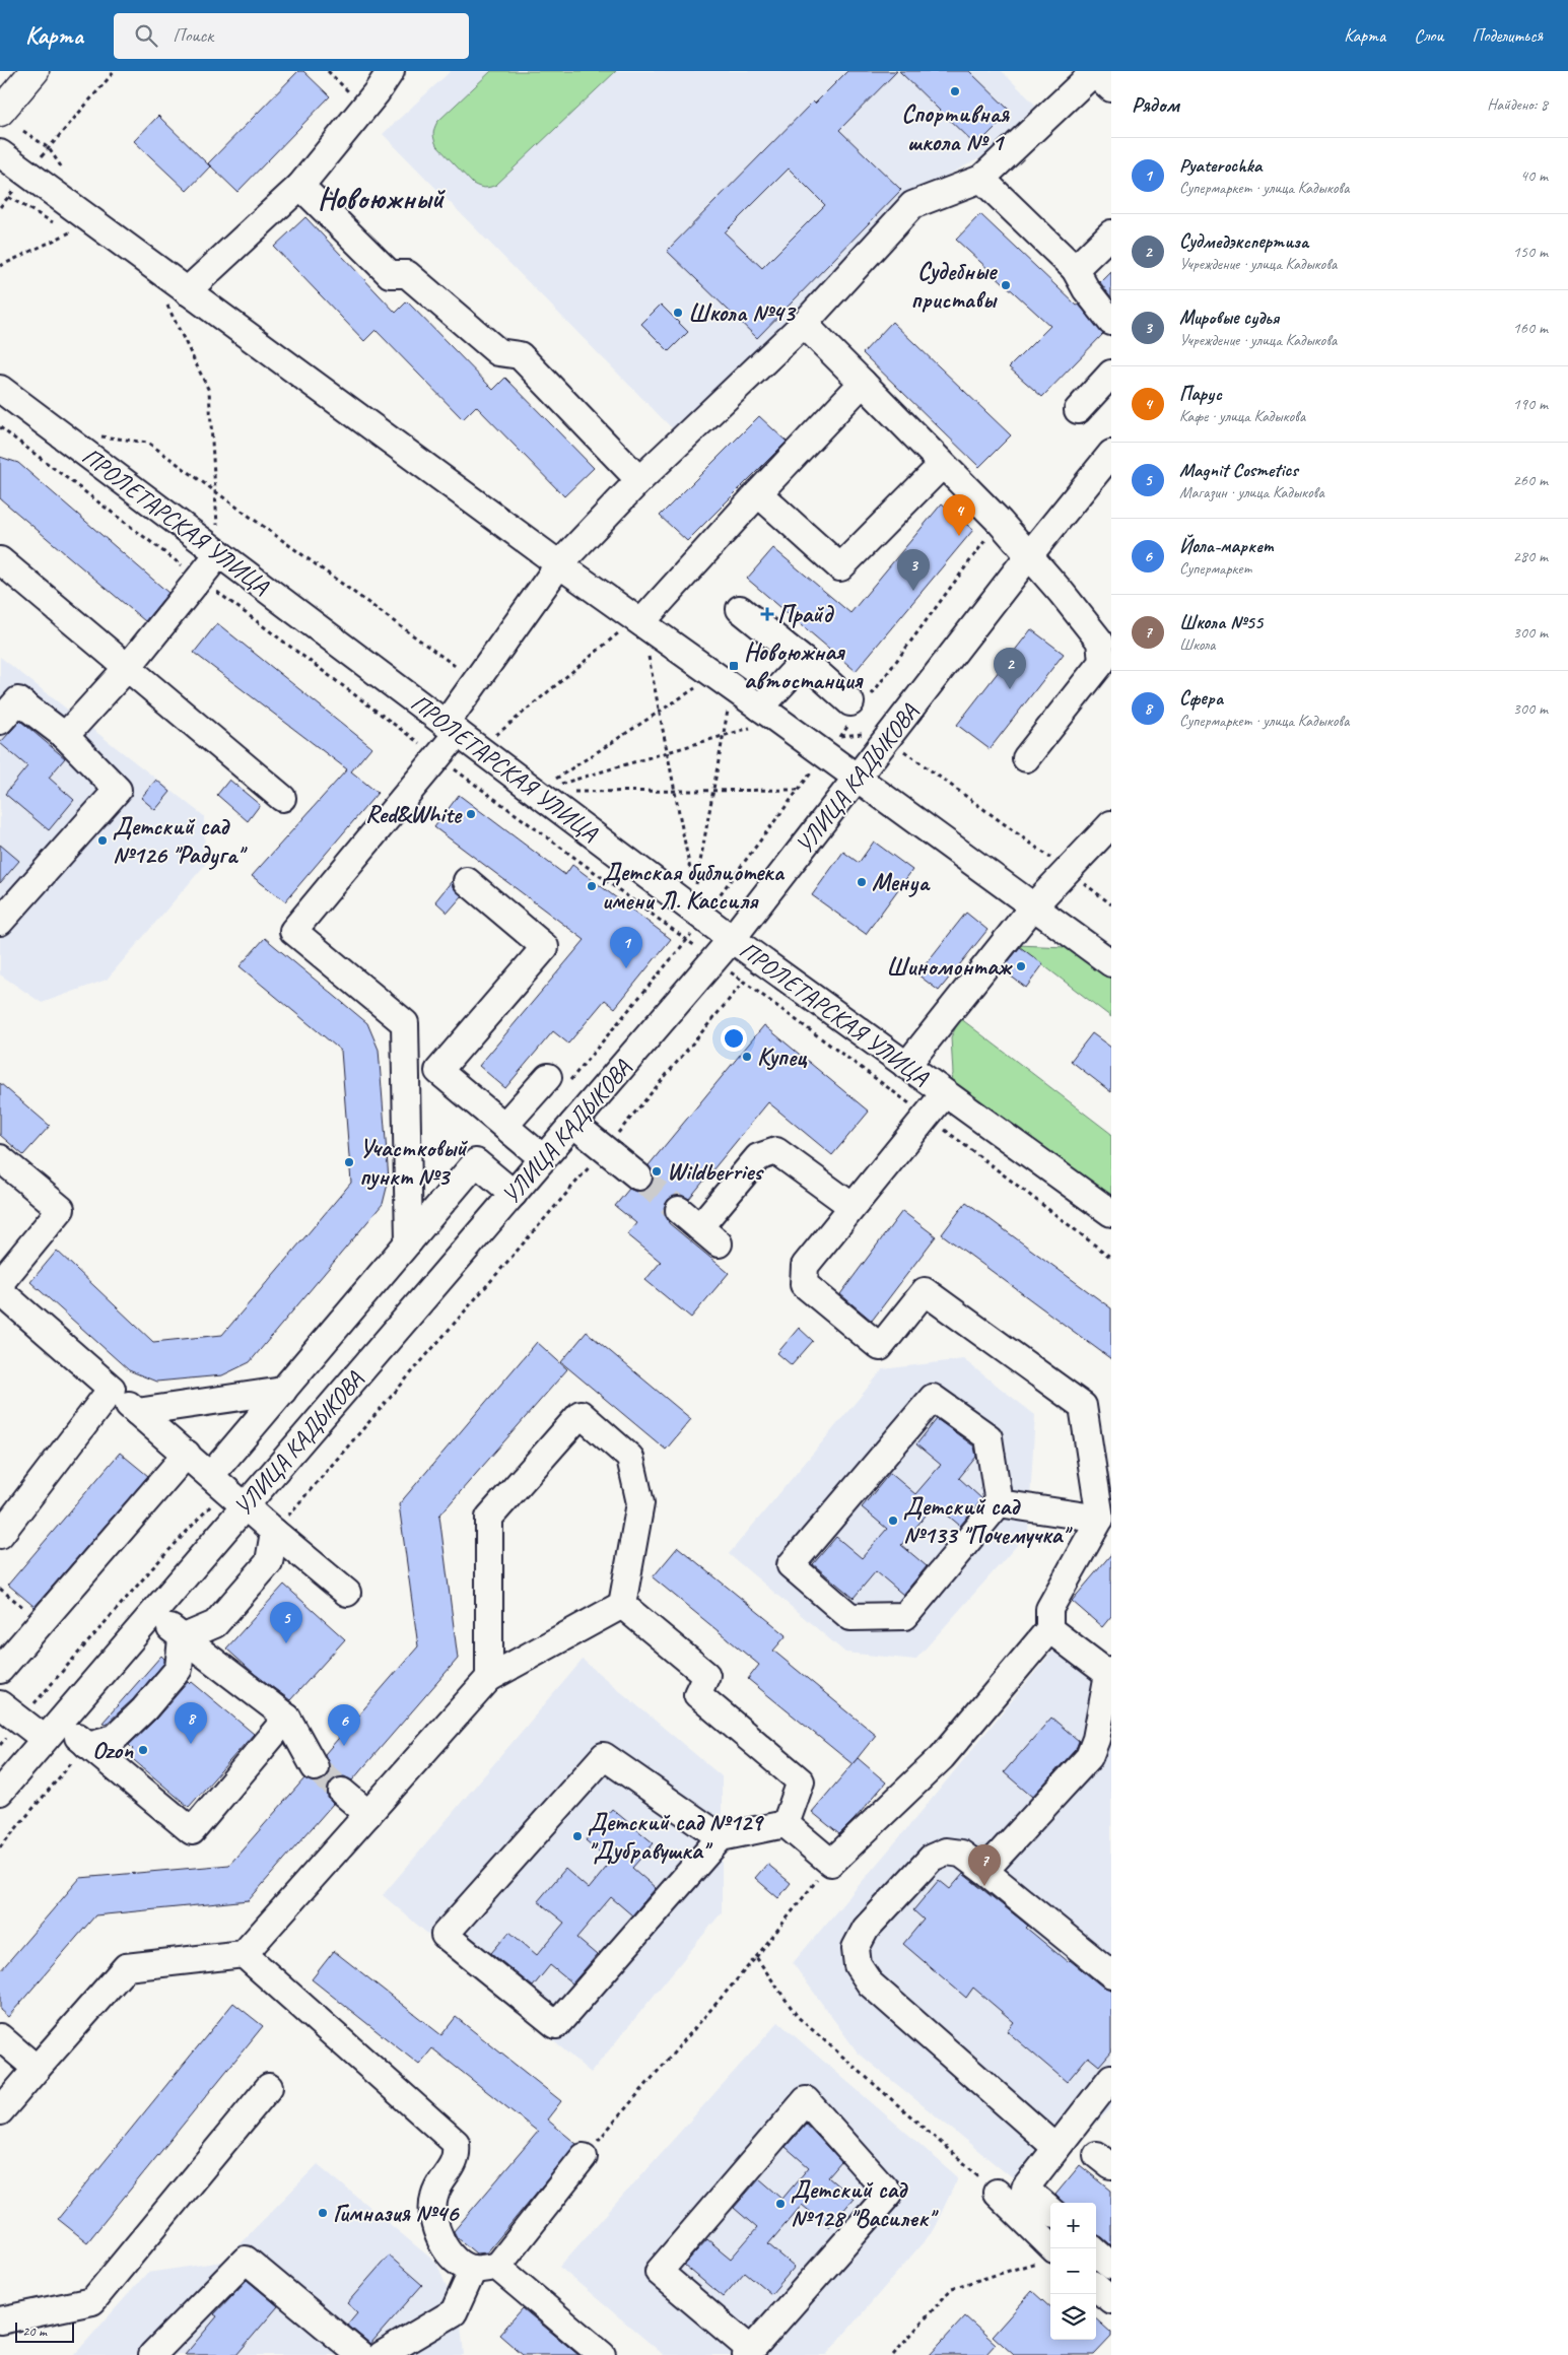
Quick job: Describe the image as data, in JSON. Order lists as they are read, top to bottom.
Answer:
{
  "streets": {
    "street": ["ПРОЛЕТАРСКАЯ УЛИЦА", "УЛИЦА КАДЫКОВА"]
  },
  "crossings": [
    ["ПРОЛЕТАРСКАЯ УЛИЦА", "УЛИЦА КАДЫКОВА"]
  ],
  "districts": ["Новоюжный"],
  "places": {
    "other": [
      "Спортивная школа № 1",
      "Судебные приставы",
      "Школа №43",
      "Red&White",
      "Детский сад №126 \"Радуга\"",
      "Менуа",
      "Детская библиотека имени Л. Кассиля",
      "Шиномонтаж",
      "Купец",
      "Участковый пункт №3",
      "Wildberries",
      "Детский сад №133 \"Почемучка\"",
      "Ozon",
      "Детский сад №129 \"Дубравушка\"",
      "Детский сад №128 \"Василек\"",
      "Гимназия №46"
    ],
    "health": ["Прайд"],
    "transit": ["Новоюжная автостанция"]
  },
  "scale_bar": "20 m",
  "page": {
    "header": "Карта",
    "search": "Поиск",
    "nav": ["Карта", "Слои", "Поделиться"],
    "heading": ["Рядом", "Найдено: 8"],
    "list": [
      {
        "mark": "1",
        "name": "Pyaterochka",
        "note": "Супермаркет · улица Кадыкова",
        "value": "40 m"
      },
      {
        "mark": "2",
        "name": "Судмедэкспертиза",
        "note": "Учреждение · улица Кадыкова",
        "value": "150 m"
      },
      {
        "mark": "3",
        "name": "Мировые судья",
        "note": "Учреждение · улица Кадыкова",
        "value": "160 m"
      },
      {
        "mark": "4",
        "name": "Парус",
        "note": "Кафе · улица Кадыкова",
        "value": "190 m"
      },
      {
        "mark": "5",
        "name": "Magnit Cosmetics",
        "note": "Магазин · улица Кадыкова",
        "value": "260 m"
      },
      {
        "mark": "6",
        "name": "Йола-маркет",
        "note": "Супермаркет",
        "value": "280 m"
      },
      {
        "mark": "7",
        "name": "Школа №55",
        "note": "Школа",
        "value": "300 m"
      },
      {
        "mark": "8",
        "name": "Сфера",
        "note": "Супермаркет · улица Кадыкова",
        "value": "300 m"
      }
    ],
    "pins": [
      "4",
      "3",
      "2",
      "1",
      "5",
      "8",
      "6",
      "7"
    ],
    "map_buttons": ["+", "−"],
    "scale": "20 m"
  }
}
